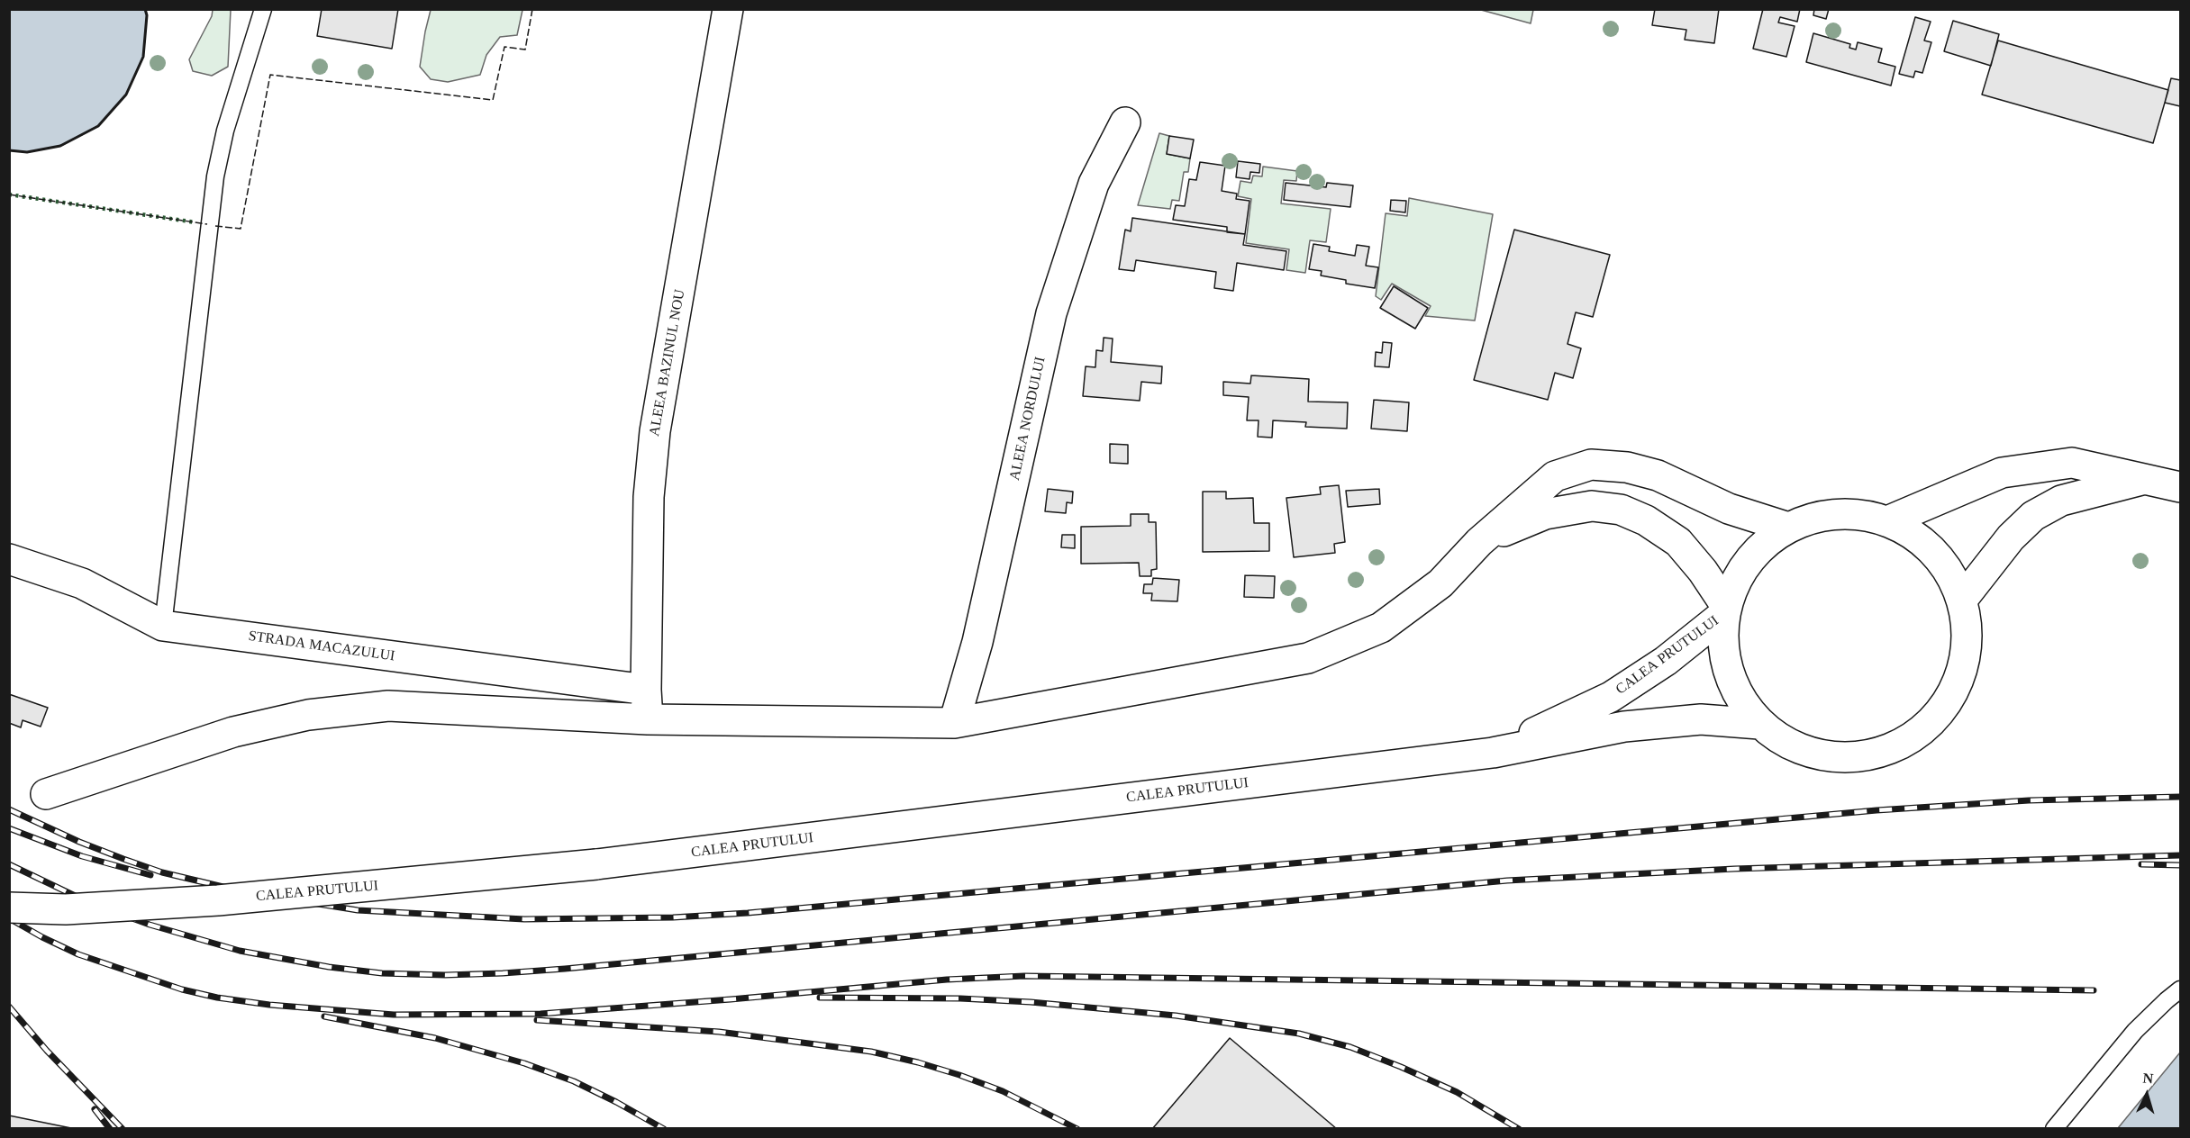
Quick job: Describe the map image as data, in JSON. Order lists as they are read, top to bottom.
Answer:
{
  "streets": {
    "main road": [
      "ALEEA BAZINUL NOU",
      "ALEEA NORDULUI",
      "STRADA MACAZULUI",
      "CALEA PRUTULUI"
    ]
  },
  "crossings": [
    ["ALEEA BAZINUL NOU", "STRADA MACAZULUI"]
  ],
  "north": "top"
}
